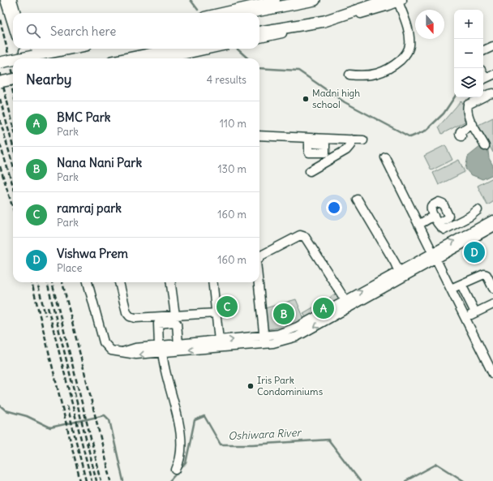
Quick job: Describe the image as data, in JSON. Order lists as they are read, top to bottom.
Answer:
{
  "water": ["Oshiwara River"],
  "places": ["Madni high school", "Iris Park Condominiums"],
  "north": "bottom",
  "page": {
    "map_buttons": ["+", "−"],
    "search": "Search here",
    "heading": ["Nearby", "4 results"],
    "list": [
      {
        "mark": "A",
        "name": "BMC Park",
        "note": "Park",
        "value": "110 m"
      },
      {
        "mark": "B",
        "name": "Nana Nani Park",
        "note": "Park",
        "value": "130 m"
      },
      {
        "mark": "C",
        "name": "ramraj park",
        "note": "Park",
        "value": "160 m"
      },
      {
        "mark": "D",
        "name": "Vishwa Prem",
        "note": "Place",
        "value": "160 m"
      }
    ],
    "pins": [
      "D",
      "C",
      "A",
      "B"
    ]
  }
}
